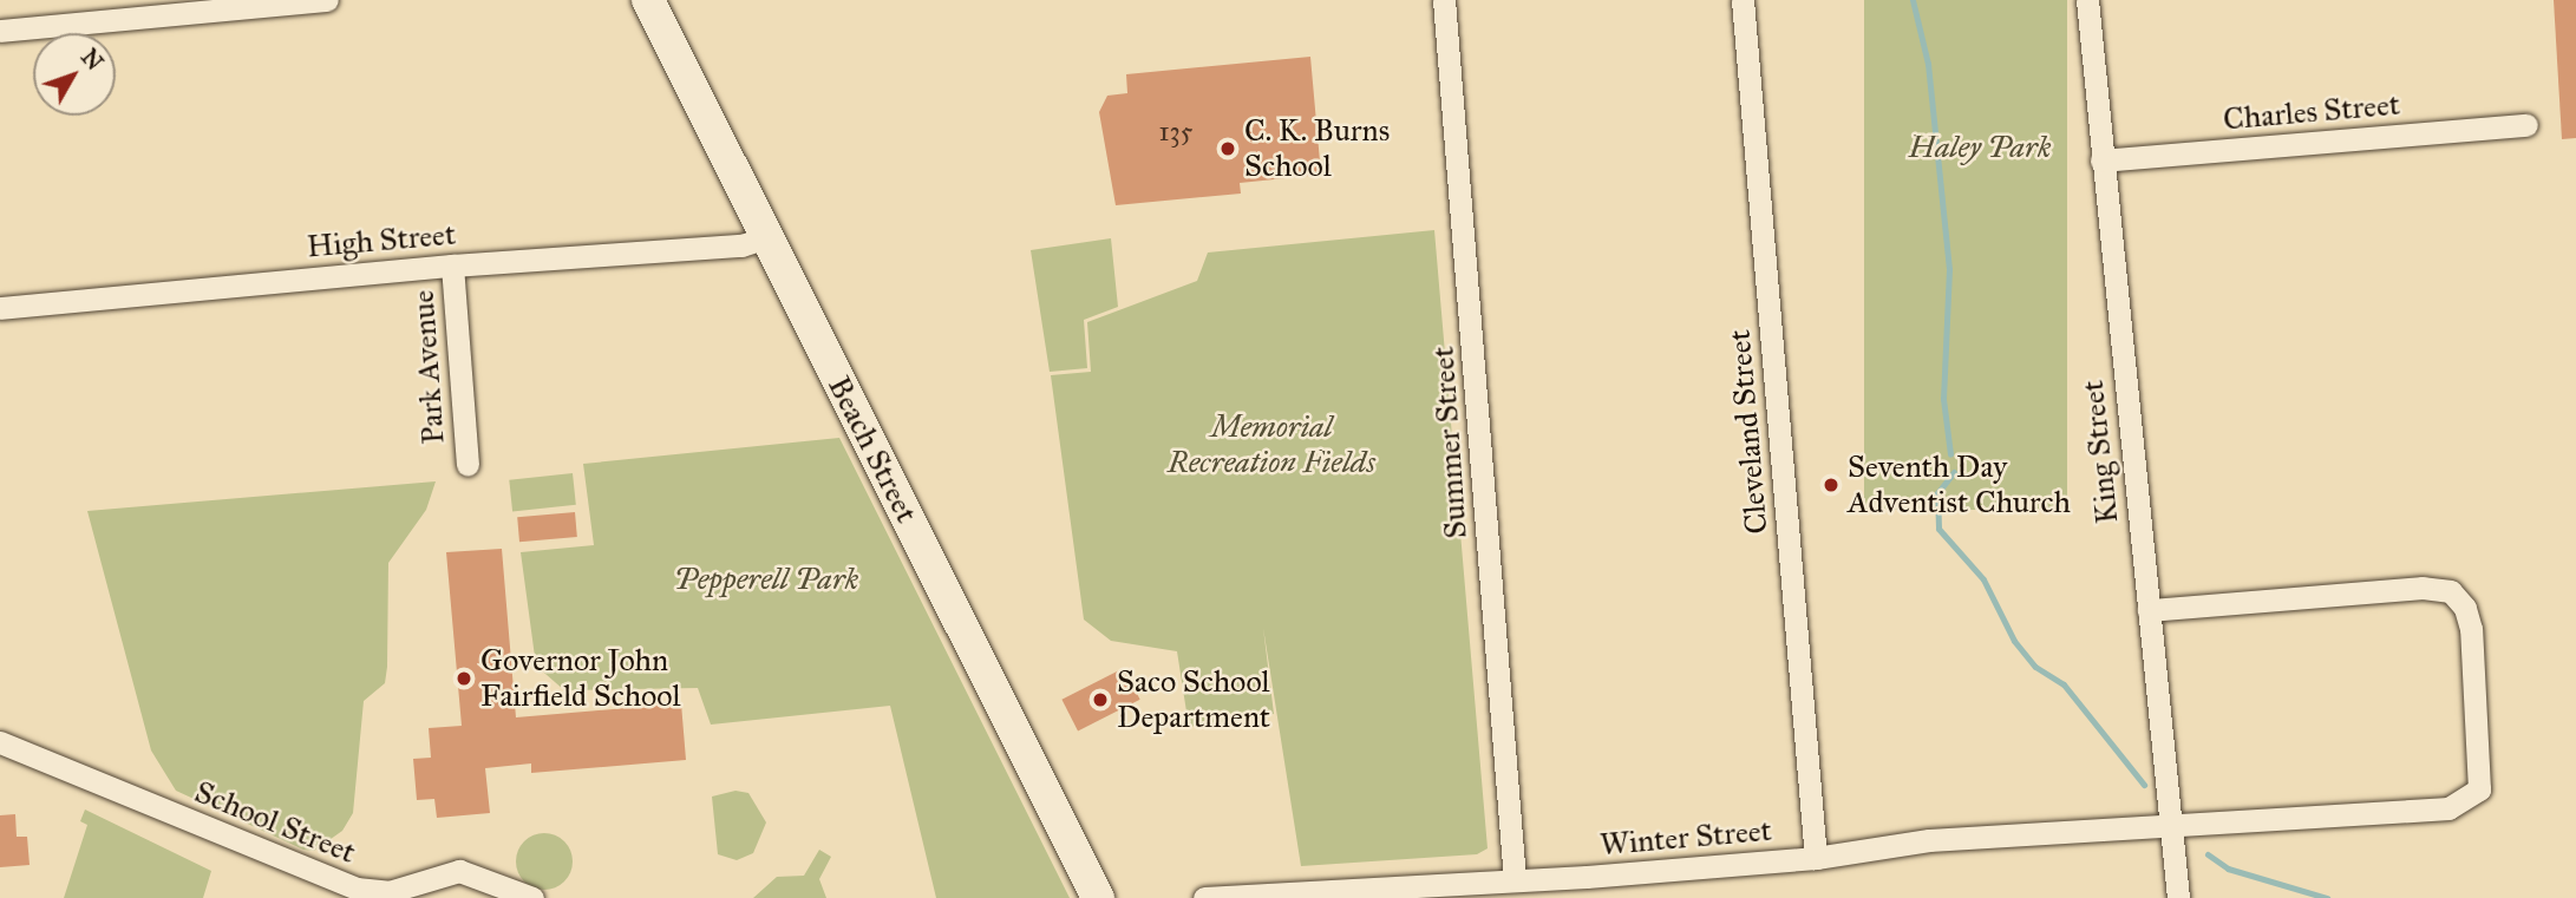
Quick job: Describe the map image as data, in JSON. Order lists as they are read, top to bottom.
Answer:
{
  "streets": {
    "main road": ["Beach Street"],
    "street": [
      "Charles Street",
      "High Street",
      "Park Avenue",
      "Cleveland Street",
      "Summer Street",
      "King Street",
      "School Street",
      "Winter Street"
    ]
  },
  "crossings": [
    ["Charles Street", "King Street"],
    ["High Street", "Park Avenue"],
    ["High Street", "Beach Street"],
    ["Cleveland Street", "Winter Street"],
    ["Summer Street", "Winter Street"],
    ["King Street", "Winter Street"]
  ],
  "parks": ["Haley Park", "Memorial Recreation Fields", "Pepperell Park"],
  "places": [
    "C. K. Burns School",
    "Seventh Day Adventist Church",
    "Governor John Fairfield School",
    "Saco School Department"
  ],
  "house_numbers": ["135"],
  "north": "top right"
}
